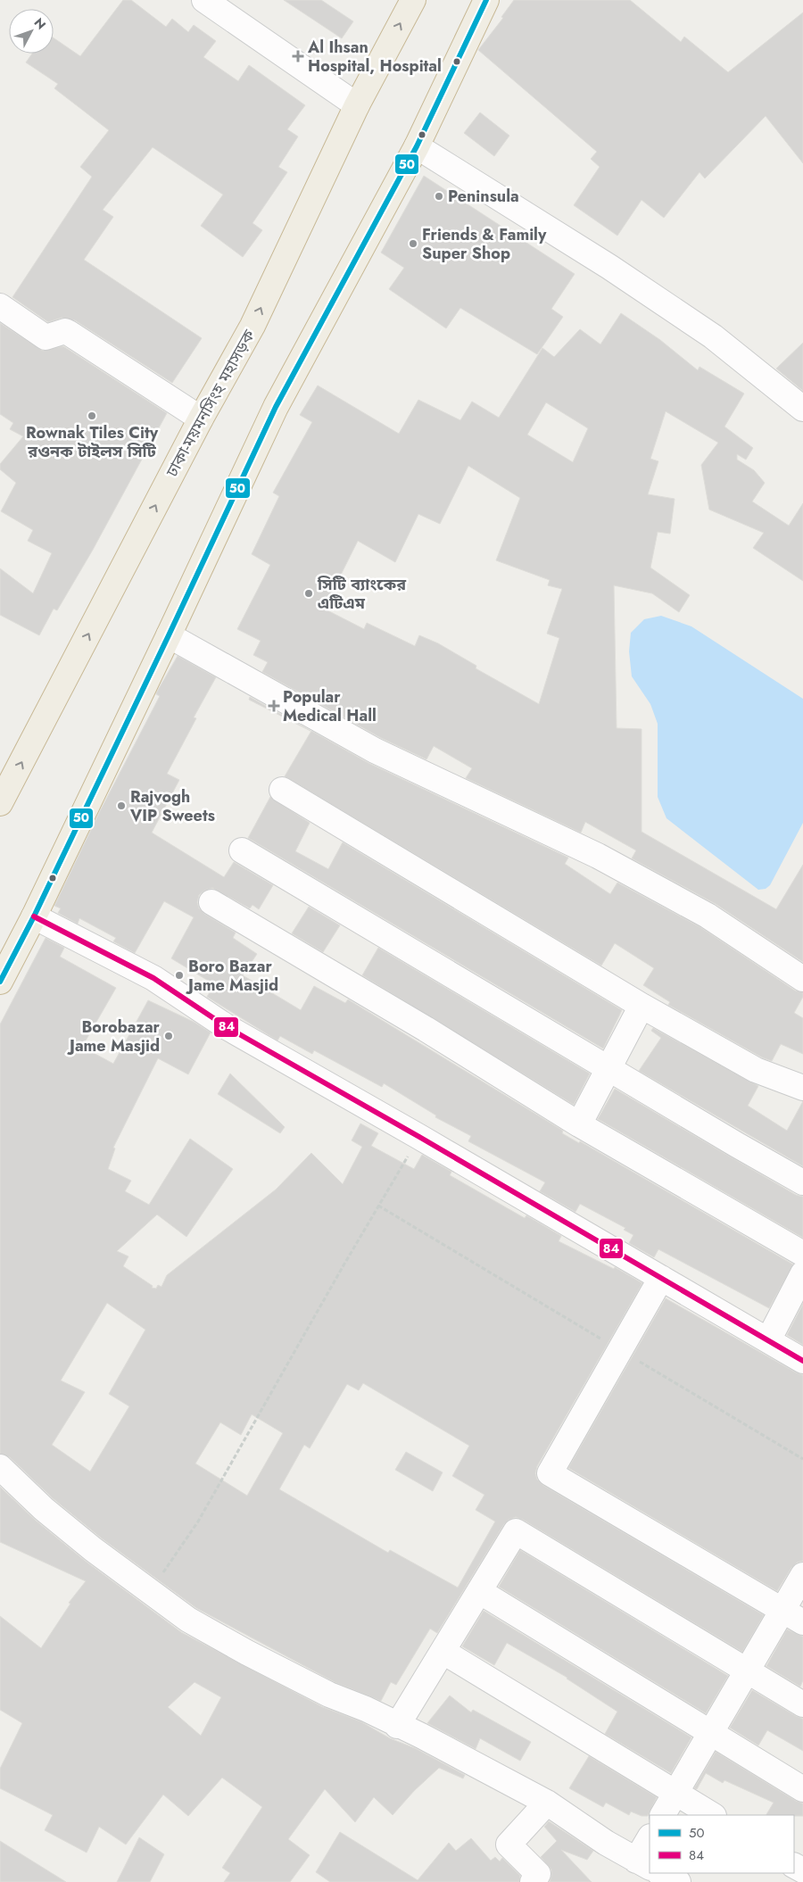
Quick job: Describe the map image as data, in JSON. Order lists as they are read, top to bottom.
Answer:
{
  "streets": {
    "highway": ["ঢাকা-ময়মনসিংহ মহাসড়ক"]
  },
  "places": {
    "health": ["Al Ihsan Hospital, Hospital", "Popular Medical Hall"],
    "other": [
      "Peninsula",
      "Friends & Family Super Shop",
      "Rownak Tiles City রওনক টাইলস সিটি",
      "সিটি ব্যাংকের এটিএম",
      "Rajvogh VIP Sweets",
      "Boro Bazar Jame Masjid",
      "Borobazar Jame Masjid"
    ]
  },
  "lines": ["transit line 50", "transit line 84"],
  "legend": ["50", "84"],
  "north": "top right"
}
